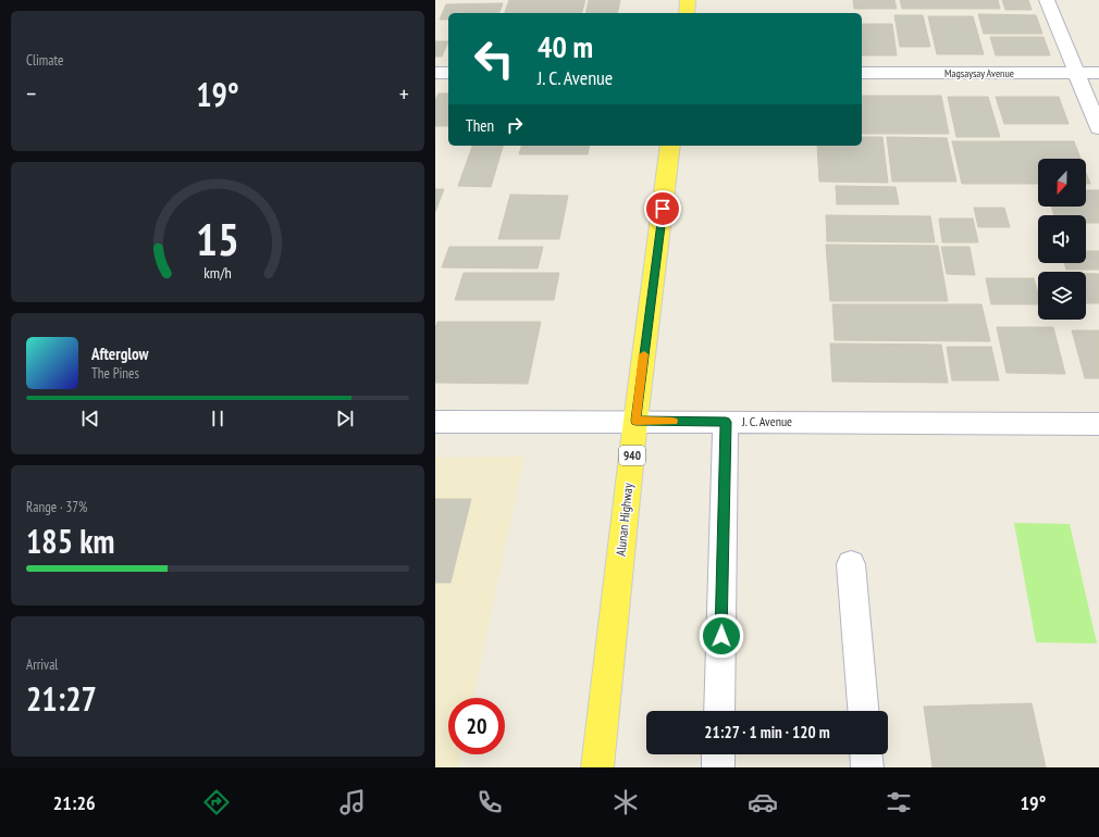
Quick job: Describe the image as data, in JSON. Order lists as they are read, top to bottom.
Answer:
{
  "streets": {
    "main road": ["940", "Alunan Highway"],
    "street": ["Magsaysay Avenue", "J. C. Avenue"]
  },
  "crossings": [
    ["J. C. Avenue", "Alunan Highway"]
  ],
  "north": "bottom",
  "page": {
    "tile": [
      "Climate",
      ["Range · 37%", "185 km"],
      ["Arrival", "21:27"]
    ],
    "turn": ["40 m", "J. C. Avenue"],
    "heat": ["−", "19°", "+"],
    "then": "Then",
    "song": ["Afterglow", "The Pines"],
    "limit": "20",
    "trip": "21:27 · 1 min · 120 m",
    "tabs": ["21:26", "19°"],
    "gauge": ["15", "km/h"]
  }
}
